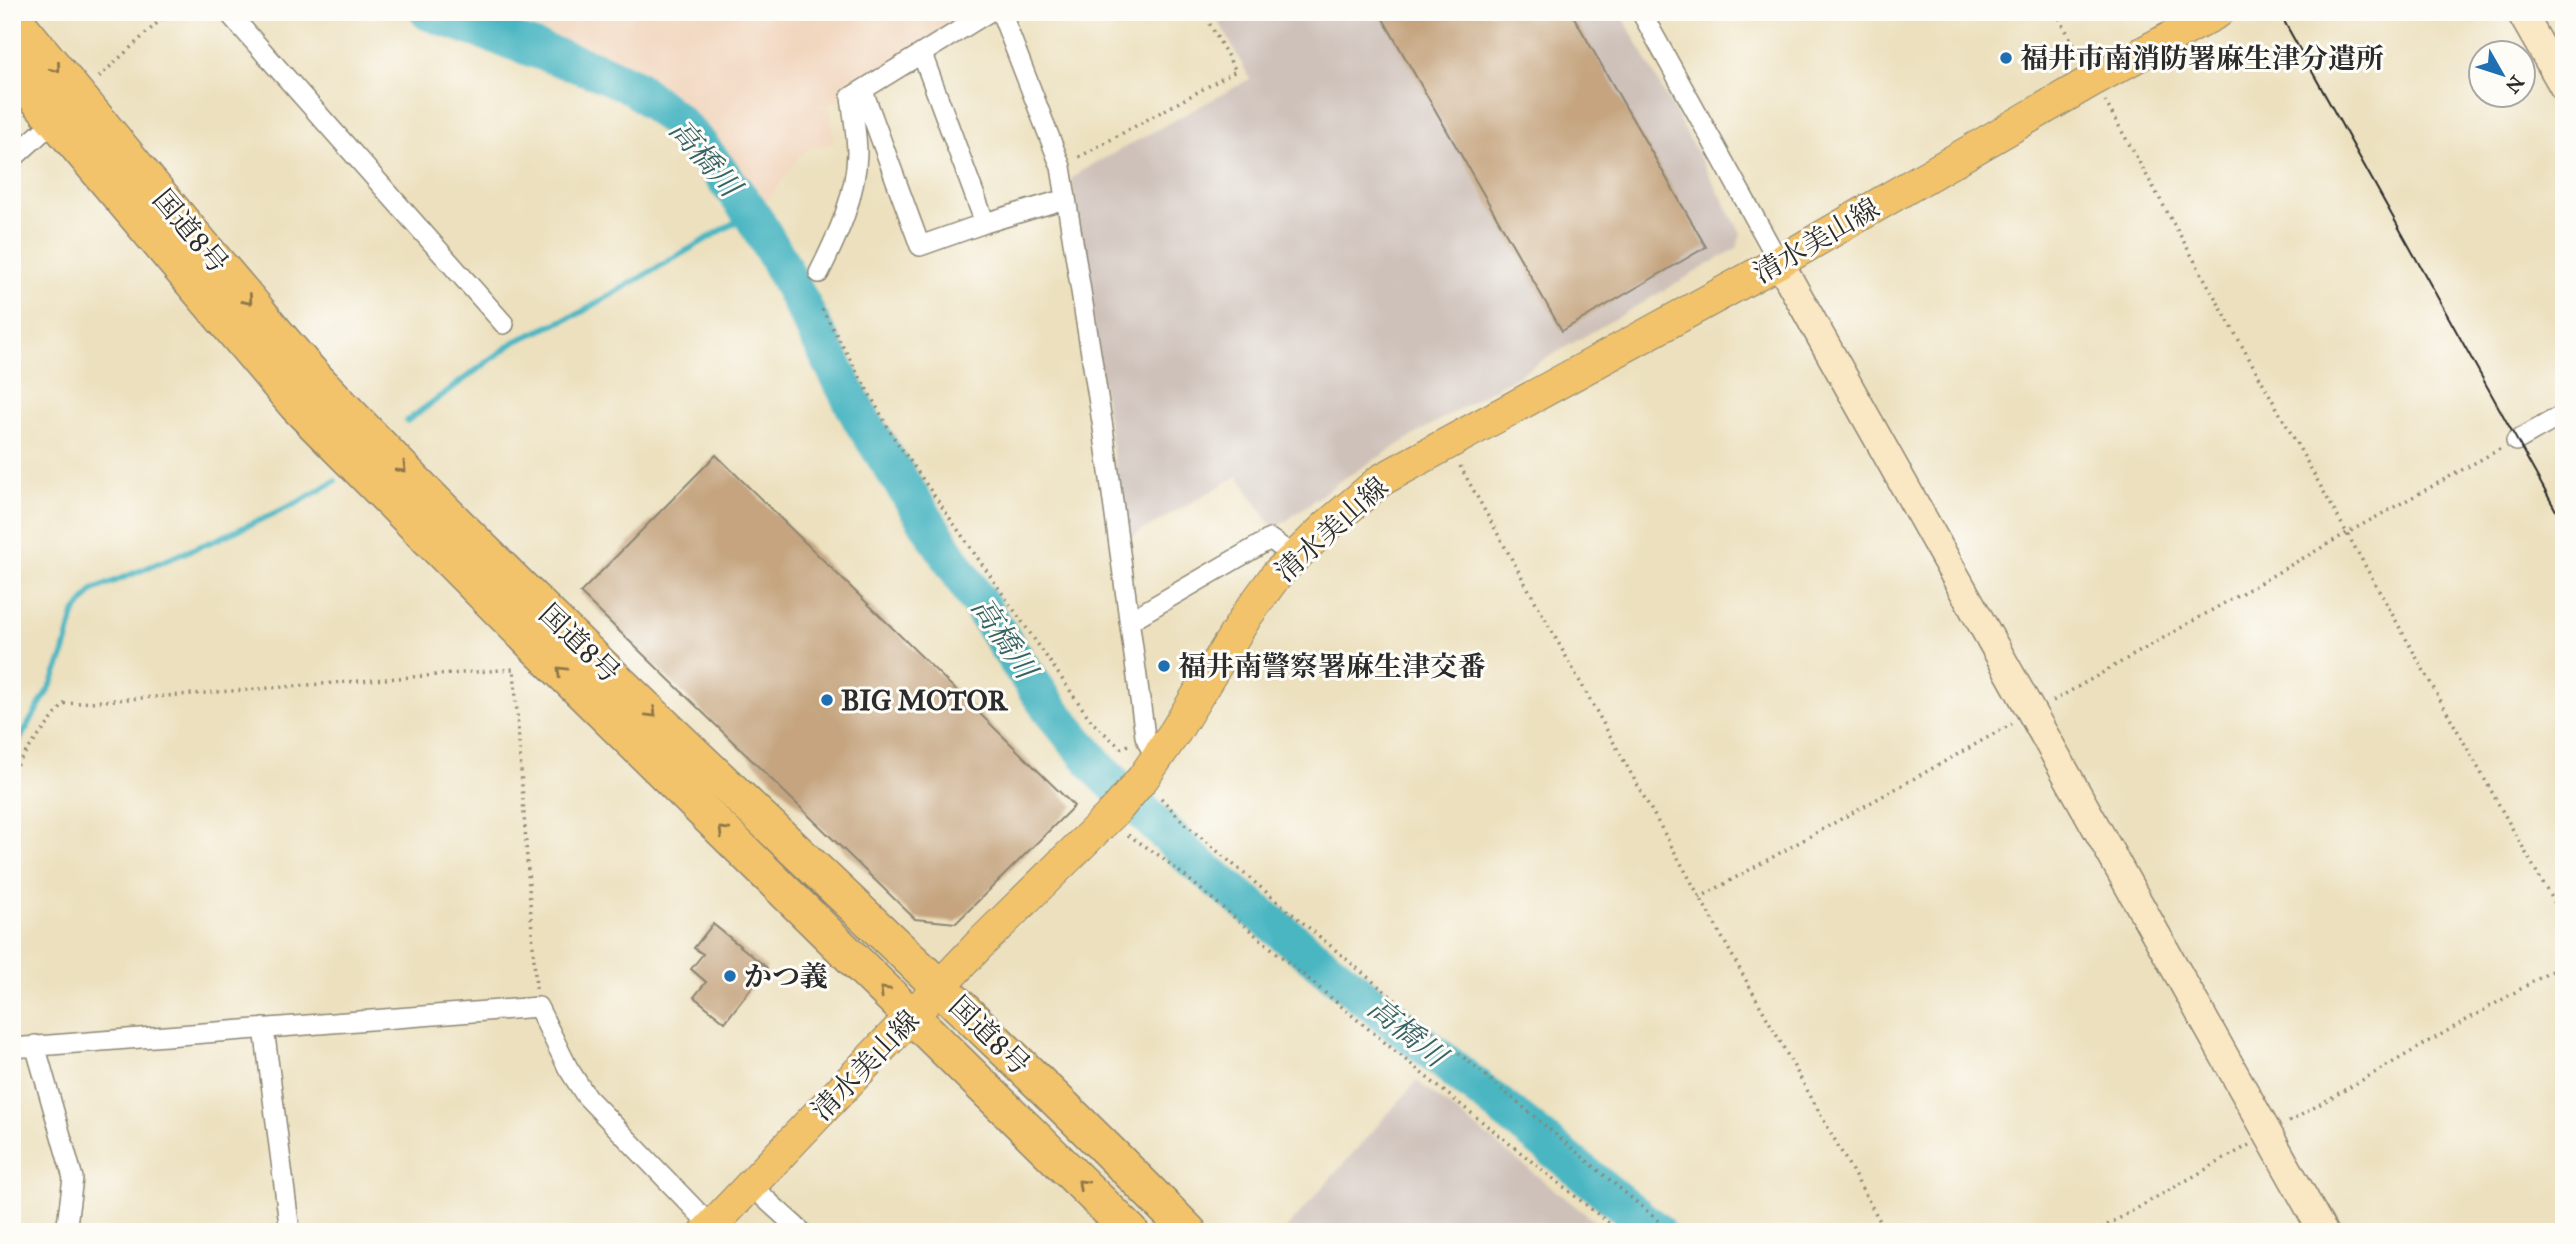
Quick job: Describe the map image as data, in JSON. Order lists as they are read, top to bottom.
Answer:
{
  "streets": {
    "highway": ["国道8号"],
    "main road": ["清水美山線"]
  },
  "crossings": [
    ["国道8号", "清水美山線"]
  ],
  "water": ["高橋川"],
  "places": [
    "福井市南消防署麻生津分遣所",
    "福井南警察署麻生津交番",
    "BIG MOTOR",
    "かつ義"
  ],
  "north": "bottom right"
}
